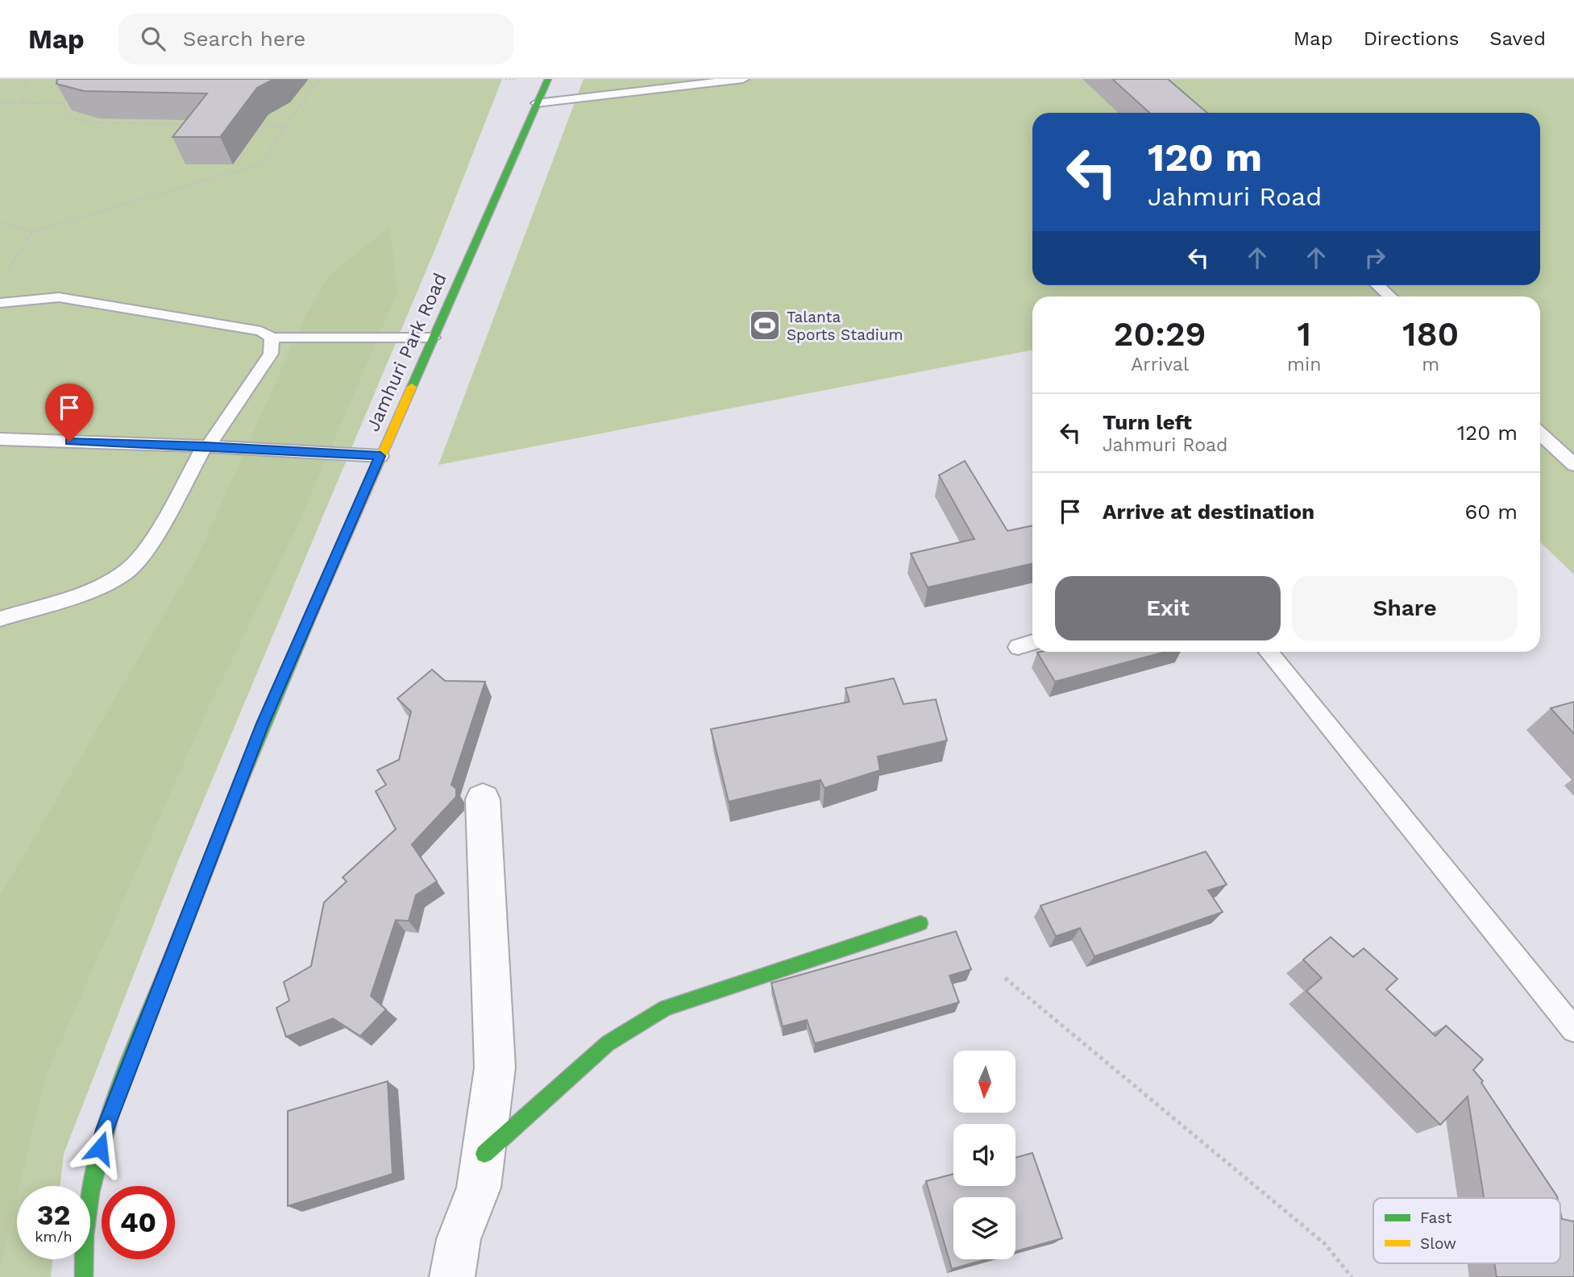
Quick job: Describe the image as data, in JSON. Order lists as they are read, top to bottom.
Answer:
{
  "streets": {
    "street": ["Jamhuri Park Road"]
  },
  "places": {
    "sports": ["Talanta Sports Stadium"]
  },
  "legend": ["Fast", "Slow"],
  "north": "bottom",
  "page": {
    "header": "Map",
    "search": "Search here",
    "nav": ["Map", "Directions", "Saved"],
    "turn": ["120 m", "Jahmuri Road"],
    "eta": [
      "20:29",
      "Arrival",
      "1",
      "min",
      "180",
      "m"
    ],
    "list": [
      {
        "name": "Turn left",
        "note": "Jahmuri Road",
        "value": "120 m"
      },
      {
        "name": "Arrive at destination",
        "value": "60 m"
      }
    ],
    "buttons": ["Exit", "Share"],
    "speed": "32 km/h",
    "limit": "40"
  }
}
